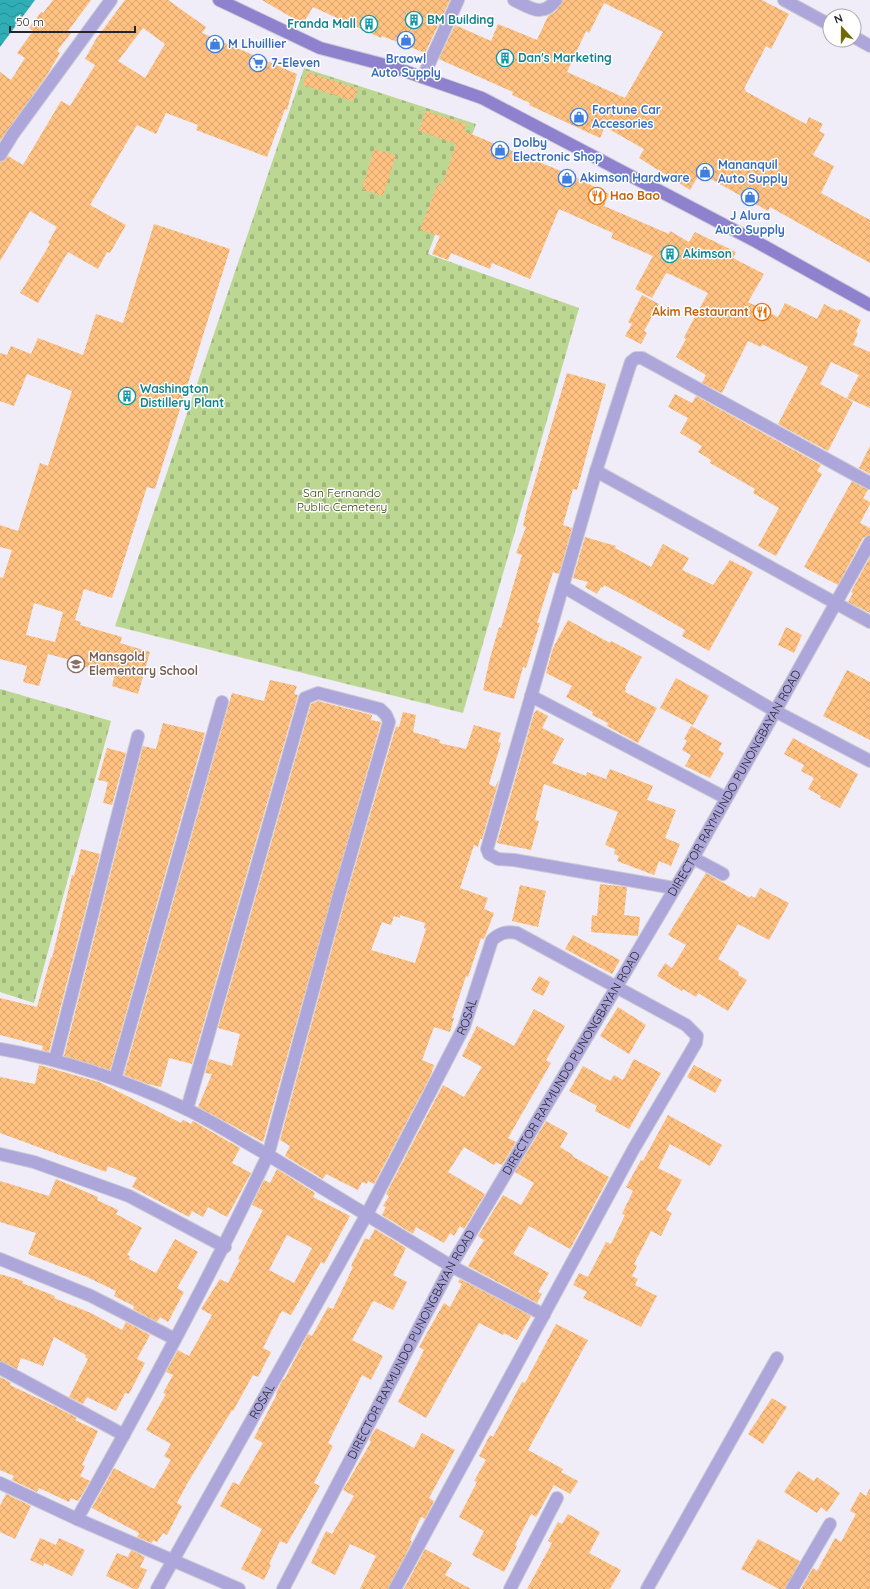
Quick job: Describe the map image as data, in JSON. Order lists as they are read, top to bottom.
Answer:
{
  "streets": {
    "street": ["DIRECTOR RAYMUNDO PUNONGBAYAN ROAD", "ROSAL"]
  },
  "crossings": [
    ["DIRECTOR RAYMUNDO PUNONGBAYAN ROAD", "ROSAL"]
  ],
  "parks": ["San Fernando Public Cemetery"],
  "places": {
    "building": [
      "BM Building",
      "Franda Mall",
      "Dan's Marketing",
      "Akimson",
      "Washington Distillery Plant"
    ],
    "shop": [
      "Braowl Auto Supply",
      "M Lhuillier",
      "Fortune Car Accesories",
      "Dolby Electronic Shop",
      "Mananquil Auto Supply",
      "Akimson Hardware",
      "J Alura Auto Supply"
    ],
    "supermarket": ["7-Eleven"],
    "restaurant": ["Hao Bao", "Akim Restaurant"],
    "school or university": ["Mansgold Elementary School"]
  },
  "scale_bar": "50 m",
  "north": "top"
}
